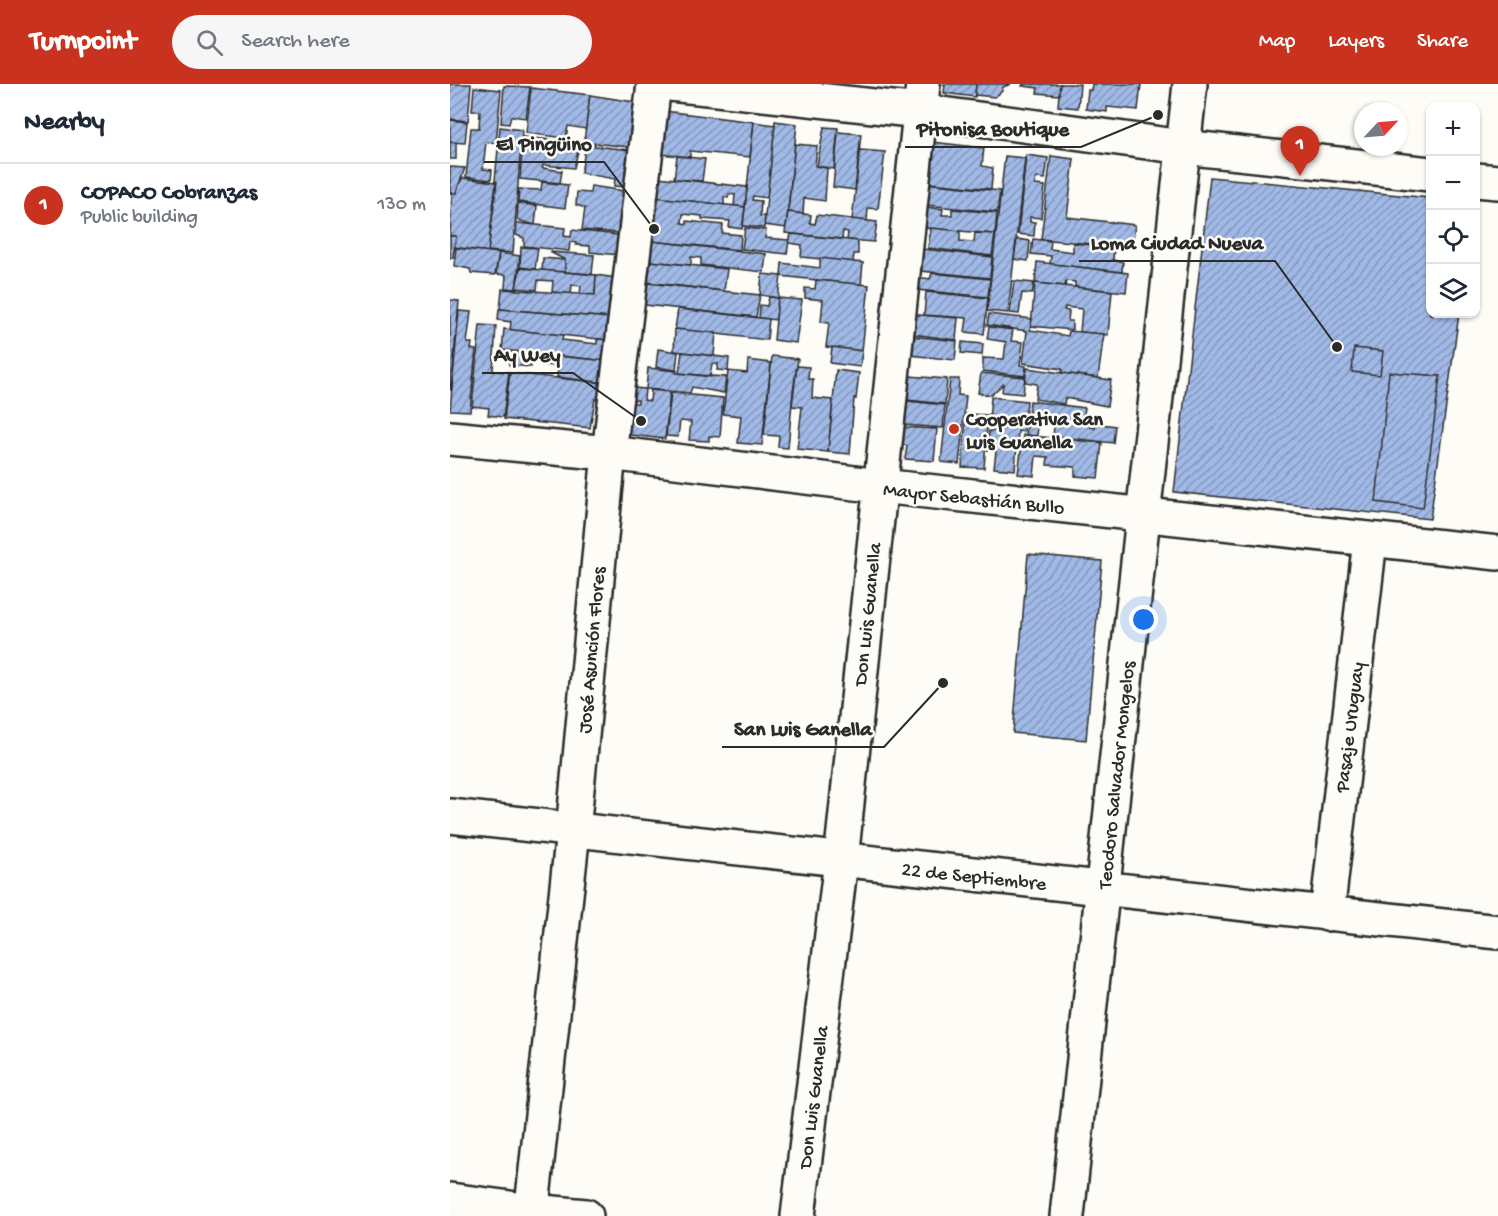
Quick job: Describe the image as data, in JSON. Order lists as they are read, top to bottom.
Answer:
{
  "streets": {
    "street": [
      "Mayor Sebastián Bullo",
      "Don Luis Guanella",
      "José Asunción Flores",
      "Pasaje Uruguay",
      "Teodoro Salvador Mongelos",
      "22 de Septiembre"
    ]
  },
  "crossings": [
    ["Mayor Sebastián Bullo", "Don Luis Guanella"],
    ["Mayor Sebastián Bullo", "José Asunción Flores"],
    ["Mayor Sebastián Bullo", "Pasaje Uruguay"],
    ["Mayor Sebastián Bullo", "Teodoro Salvador Mongelos"],
    ["Don Luis Guanella", "22 de Septiembre"],
    ["José Asunción Flores", "22 de Septiembre"],
    ["Pasaje Uruguay", "22 de Septiembre"],
    ["Teodoro Salvador Mongelos", "22 de Septiembre"]
  ],
  "places": [
    "Pitonisa Boutique",
    "El Pingüino",
    "Loma Ciudad Nueva",
    "Ay Wey",
    "Cooperativa San Luis Guanella",
    "San Luis Ganella"
  ],
  "north": "top right",
  "page": {
    "header": "Turnpoint",
    "search": "Search here",
    "nav": ["Map", "Layers", "Share"],
    "heading": "Nearby",
    "map_buttons": ["+", "−"],
    "pins": "1",
    "list": [
      {
        "mark": "1",
        "name": "COPACO Cobranzas",
        "note": "Public building",
        "value": "130 m"
      }
    ]
  }
}
